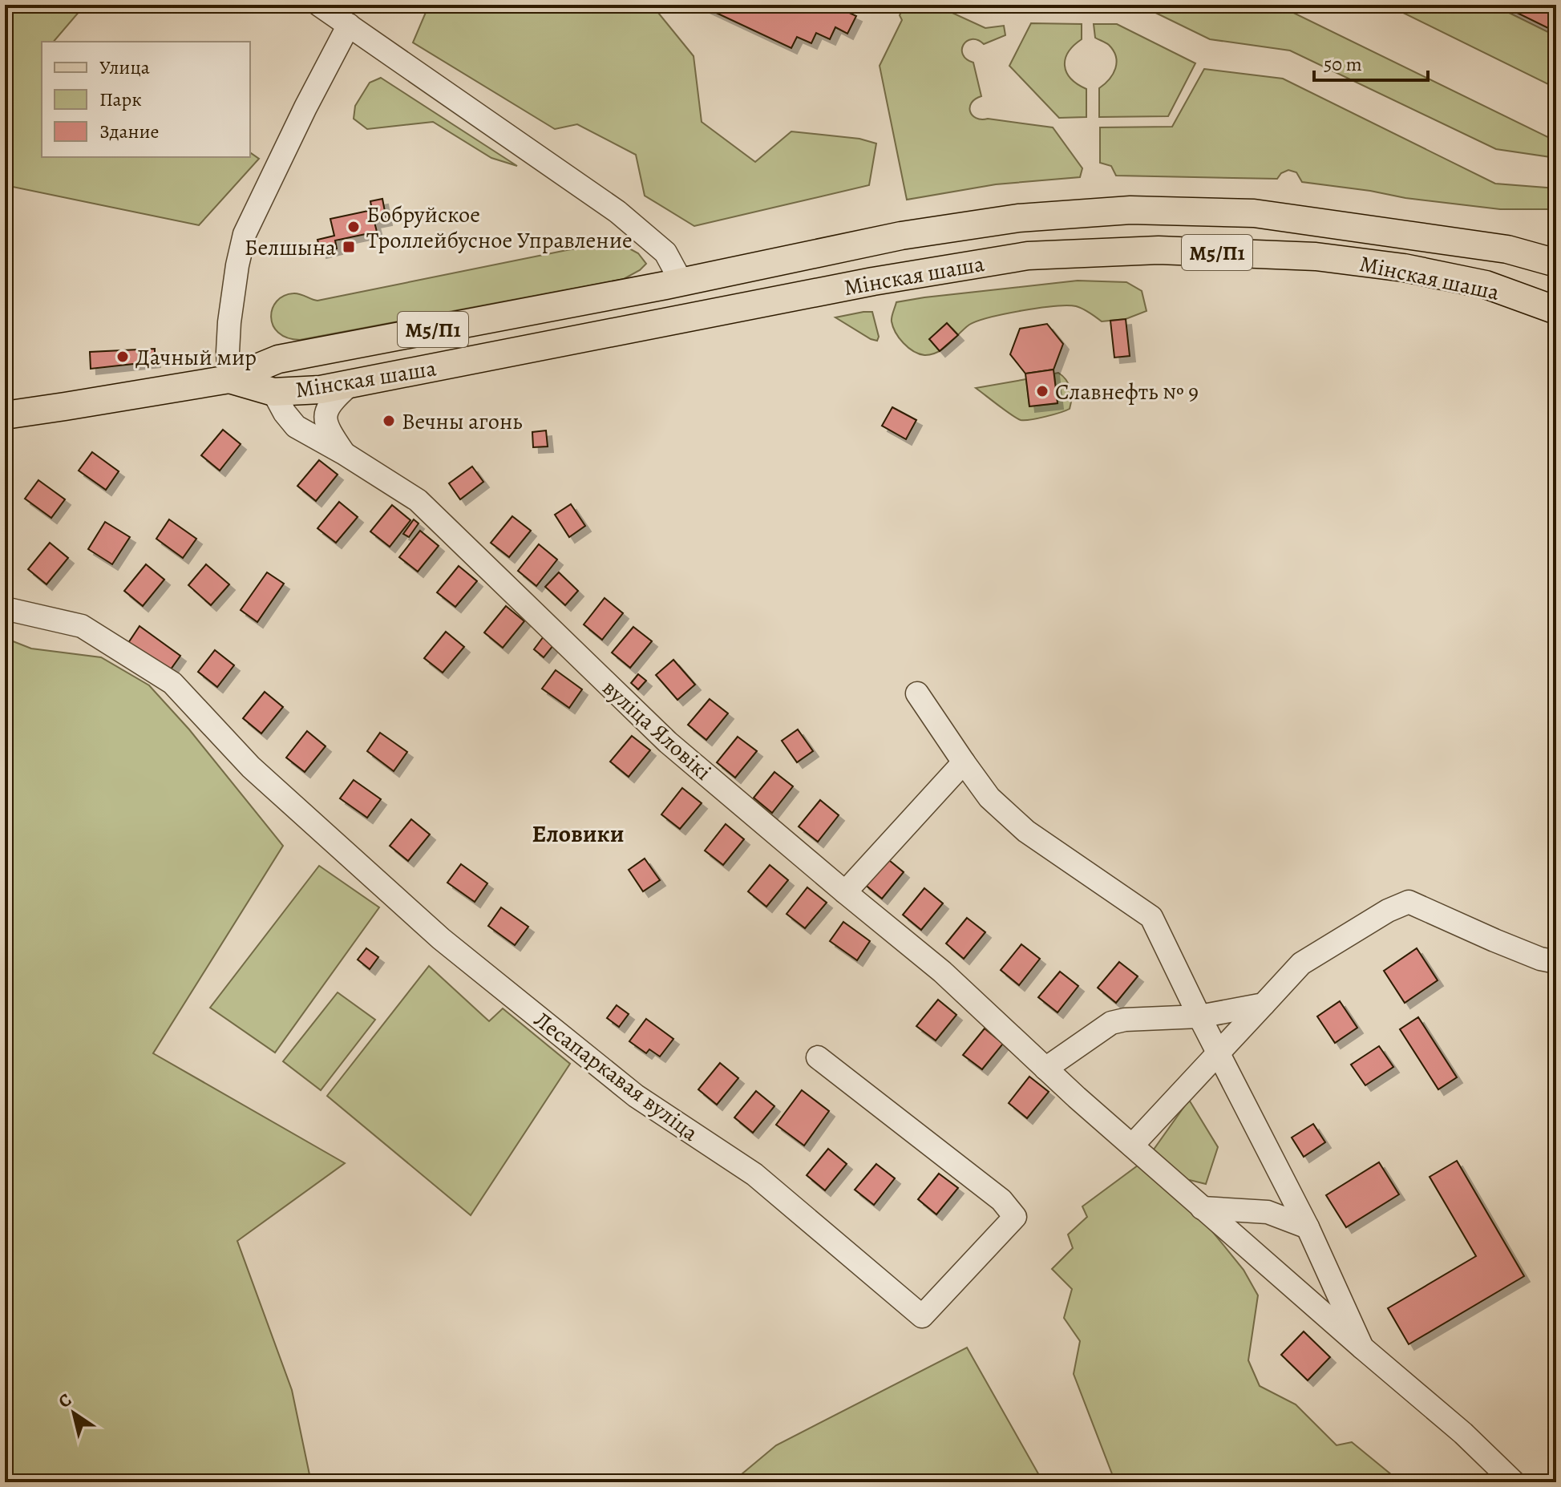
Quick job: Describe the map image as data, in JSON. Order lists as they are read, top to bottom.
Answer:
{
  "streets": {
    "main road": ["М5/П1", "Мінская шаша"],
    "street": ["вуліца Яловікі", "Лесапаркавая вуліца"]
  },
  "crossings": [
    ["М5/П1", "Мінская шаша"],
    ["М5/П1", "вуліца Яловікі"],
    ["Мінская шаша", "вуліца Яловікі"]
  ],
  "districts": ["Еловики"],
  "places": {
    "other": [
      "Бобруйское Троллейбусное Управление",
      "Дачный мир",
      "Славнефть № 9",
      "Вечны агонь"
    ],
    "transit": ["Белшына"]
  },
  "legend": ["Улица", "Парк", "Здание"],
  "scale_bar": "50 m",
  "north": "top left"
}
